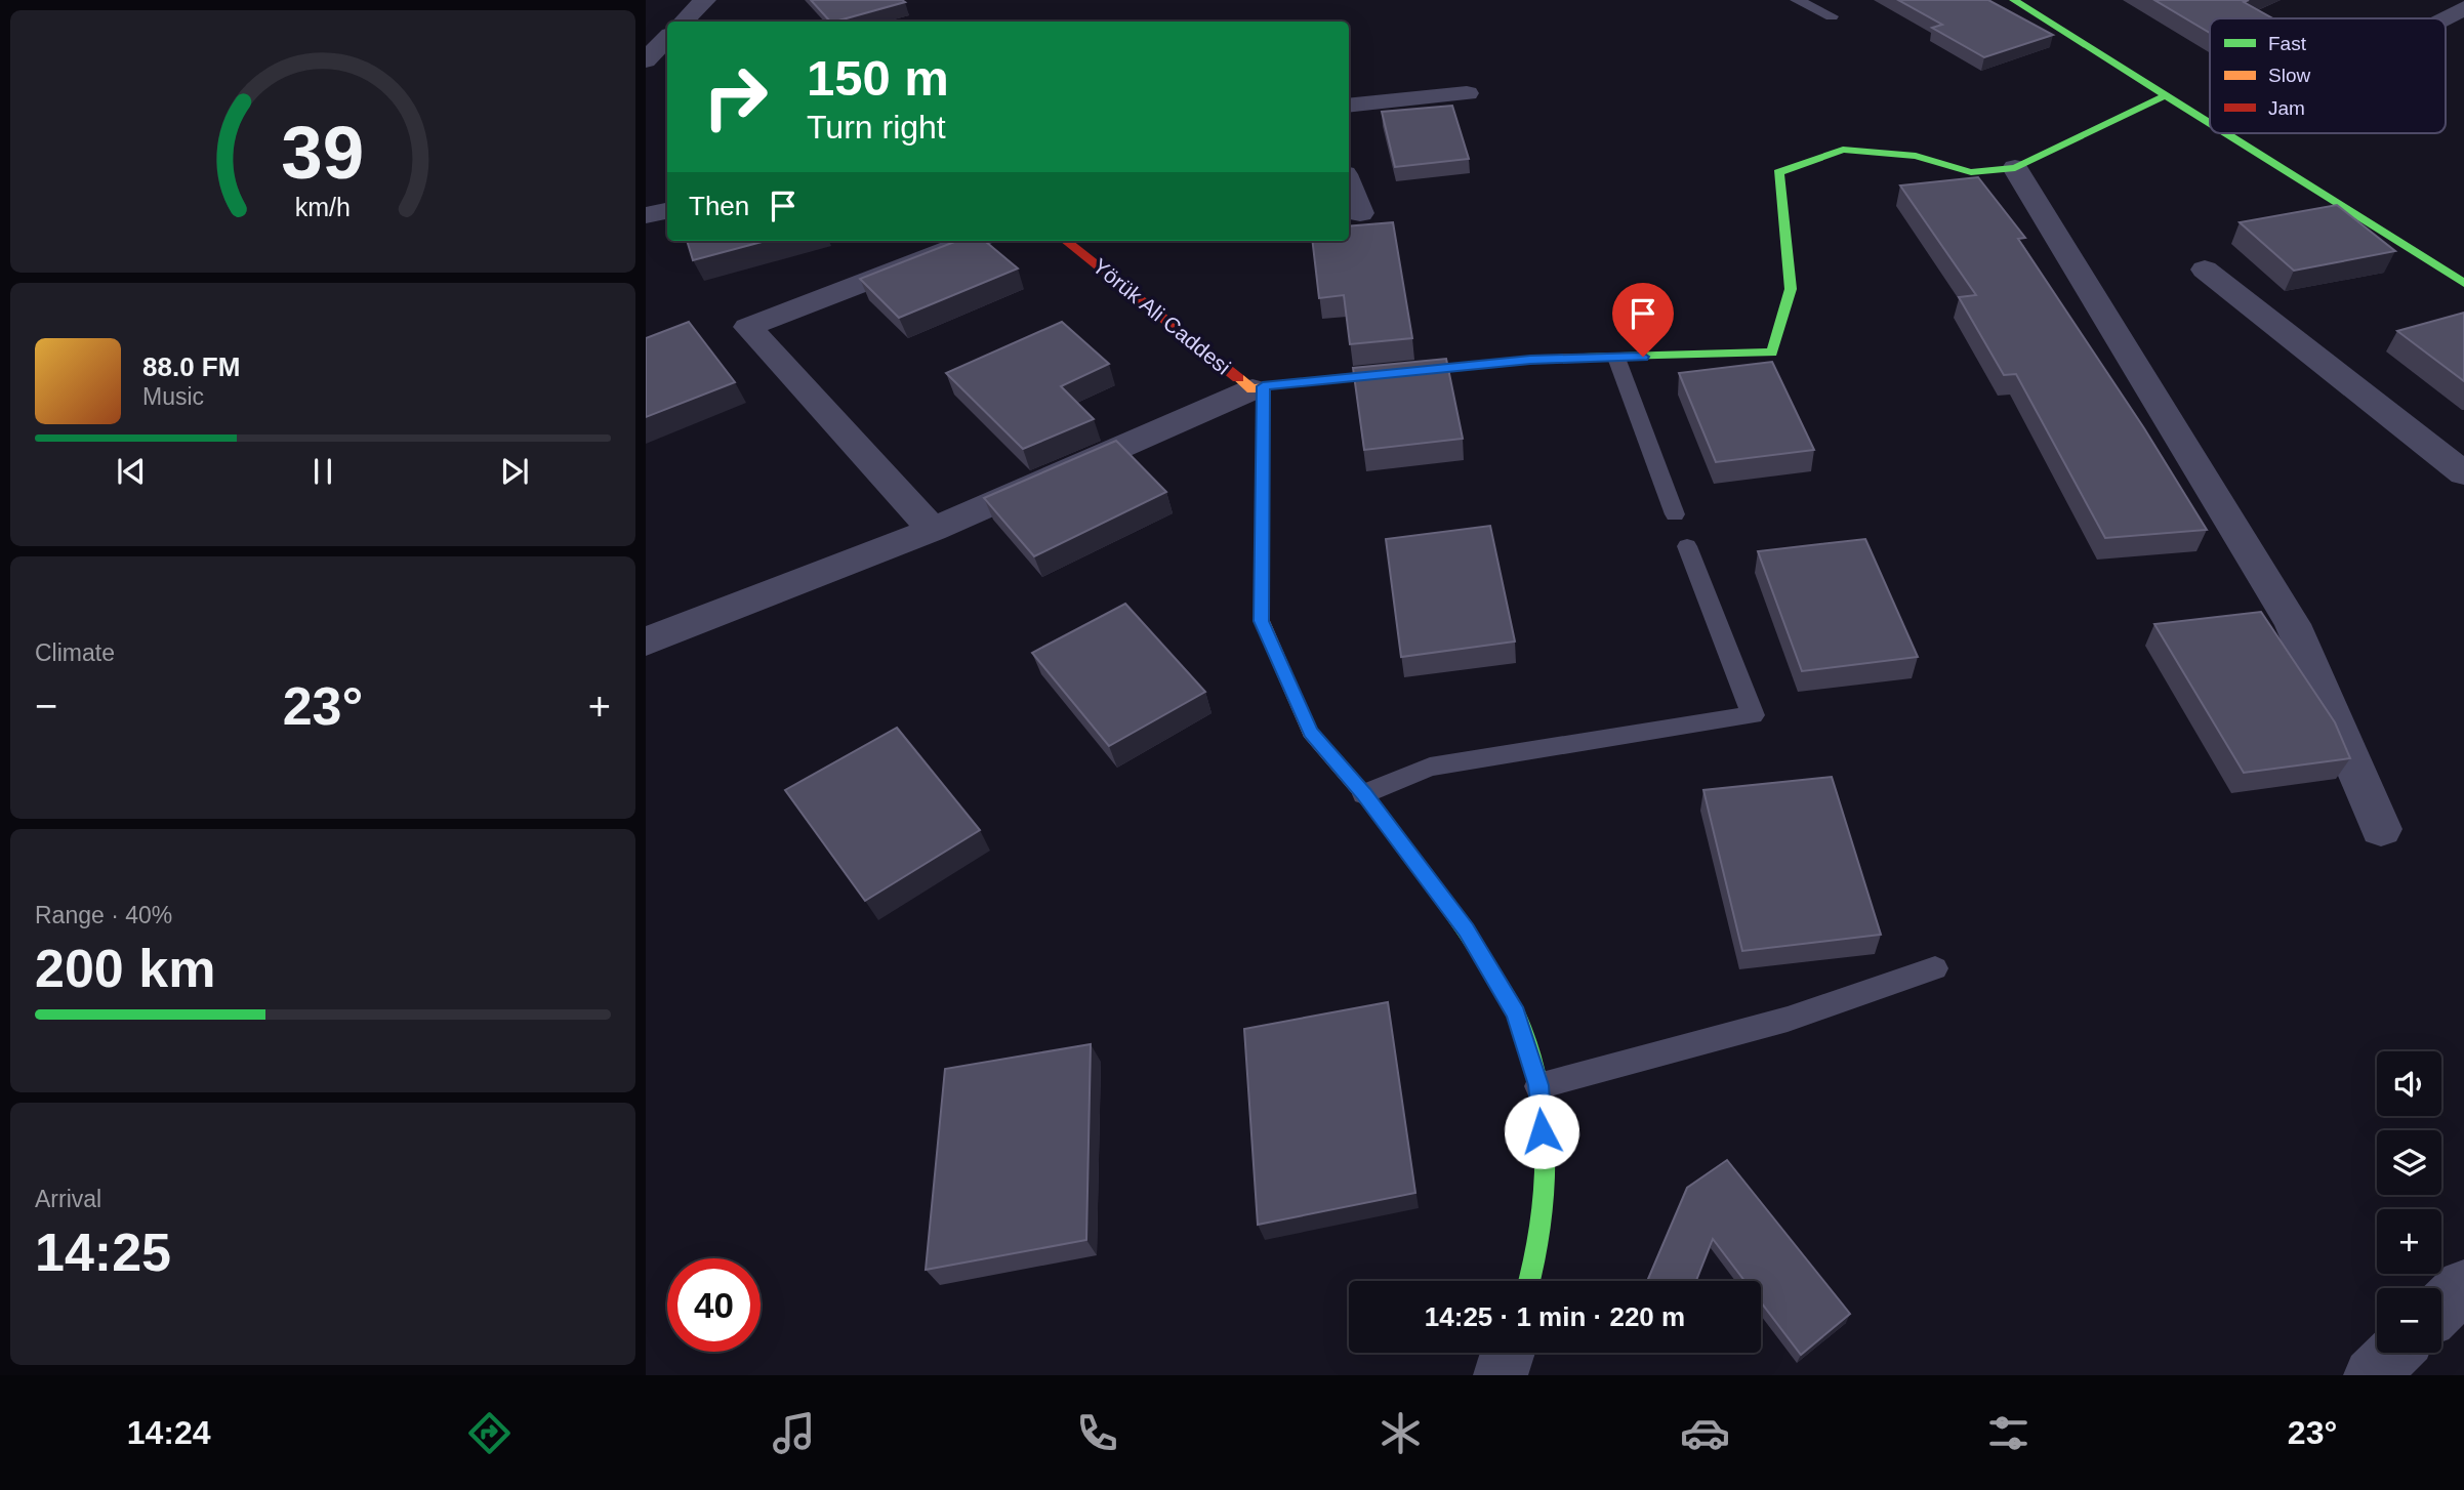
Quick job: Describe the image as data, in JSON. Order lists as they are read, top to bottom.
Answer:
{
  "streets": {
    "street": ["Yörük Ali Caddesi"]
  },
  "legend": ["Fast", "Slow", "Jam"],
  "page": {
    "turn": ["150 m", "Turn right"],
    "then": "Then",
    "song": ["88.0 FM", "Music"],
    "tile": [
      "Climate",
      ["Range · 40%", "200 km"],
      ["Arrival", "14:25"]
    ],
    "heat": ["−", "23°", "+"],
    "map_buttons": ["+", "−"],
    "limit": "40",
    "trip": "14:25 · 1 min · 220 m",
    "tabs": ["14:24", "23°"],
    "gauge": ["39", "km/h"]
  }
}
